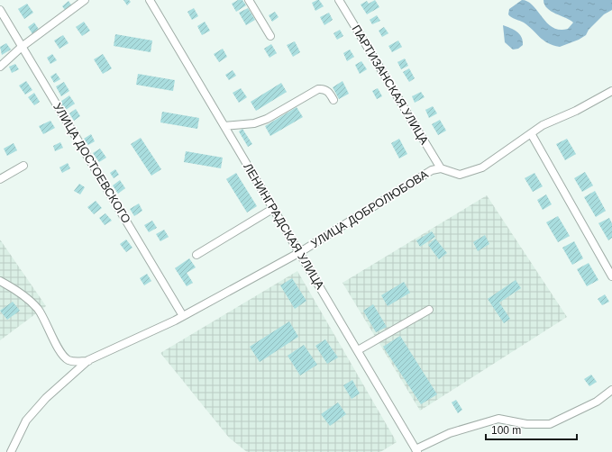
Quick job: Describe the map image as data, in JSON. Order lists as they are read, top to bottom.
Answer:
{
  "streets": {
    "street": [
      "ПАРТИЗАНСКАЯ УЛИЦА",
      "УЛИЦА ДОСТОЕВСКОГО",
      "УЛИЦА ДОБРОЛЮБОВА",
      "ЛЕНИНГРАДСКАЯ УЛИЦА"
    ]
  },
  "crossings": [
    ["ПАРТИЗАНСКАЯ УЛИЦА", "УЛИЦА ДОБРОЛЮБОВА"],
    ["УЛИЦА ДОСТОЕВСКОГО", "УЛИЦА ДОБРОЛЮБОВА"],
    ["УЛИЦА ДОБРОЛЮБОВА", "ЛЕНИНГРАДСКАЯ УЛИЦА"]
  ],
  "scale_bar": "100 m"
}
